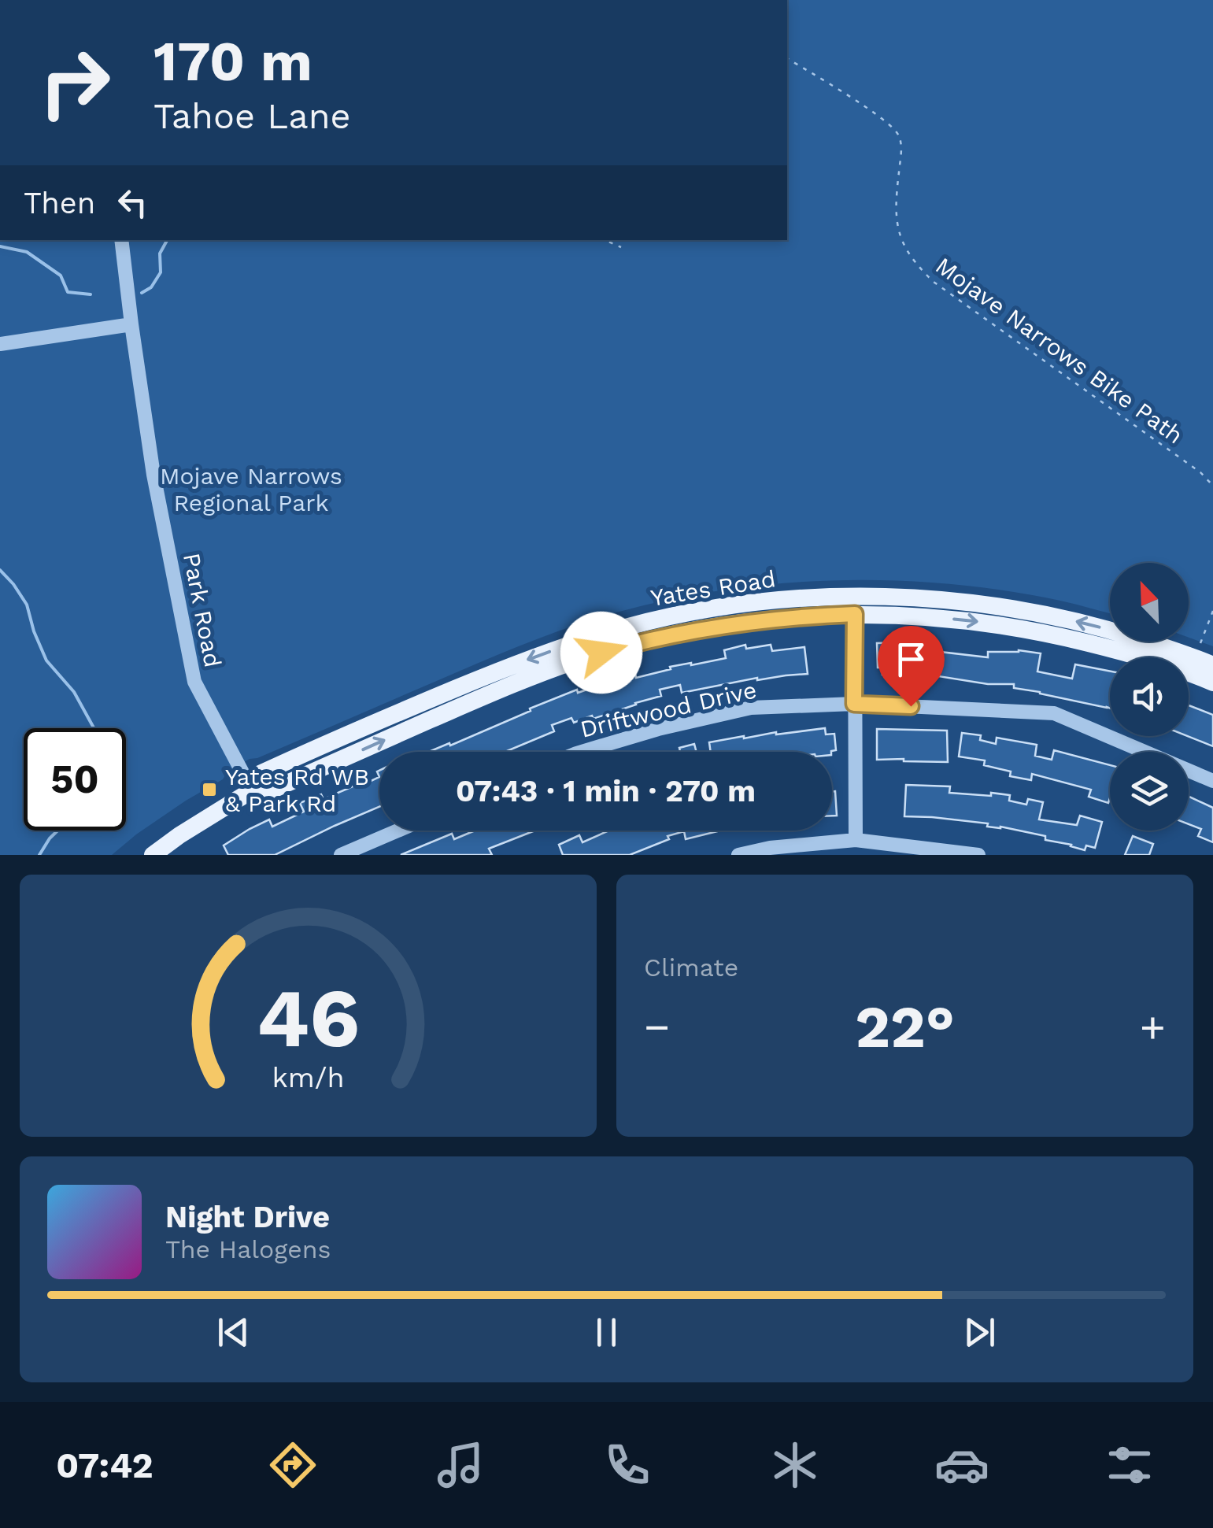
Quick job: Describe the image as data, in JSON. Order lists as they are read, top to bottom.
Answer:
{
  "streets": {
    "main road": ["Yates Road"],
    "street": ["Park Road", "Driftwood Drive"],
    "path": ["Mojave Narrows Bike Path"]
  },
  "crossings": [
    ["Yates Road", "Park Road"]
  ],
  "parks": ["Mojave Narrows Regional Park"],
  "places": {
    "transit": ["Yates Rd WB & Park Rd"]
  },
  "north": "top left",
  "page": {
    "turn": ["170 m", "Tahoe Lane"],
    "then": "Then",
    "limit": "50",
    "trip": "07:43 · 1 min · 270 m",
    "tile": "Climate",
    "heat": ["−", "22°", "+"],
    "song": ["Night Drive", "The Halogens"],
    "tabs": "07:42",
    "gauge": ["46", "km/h"]
  }
}
